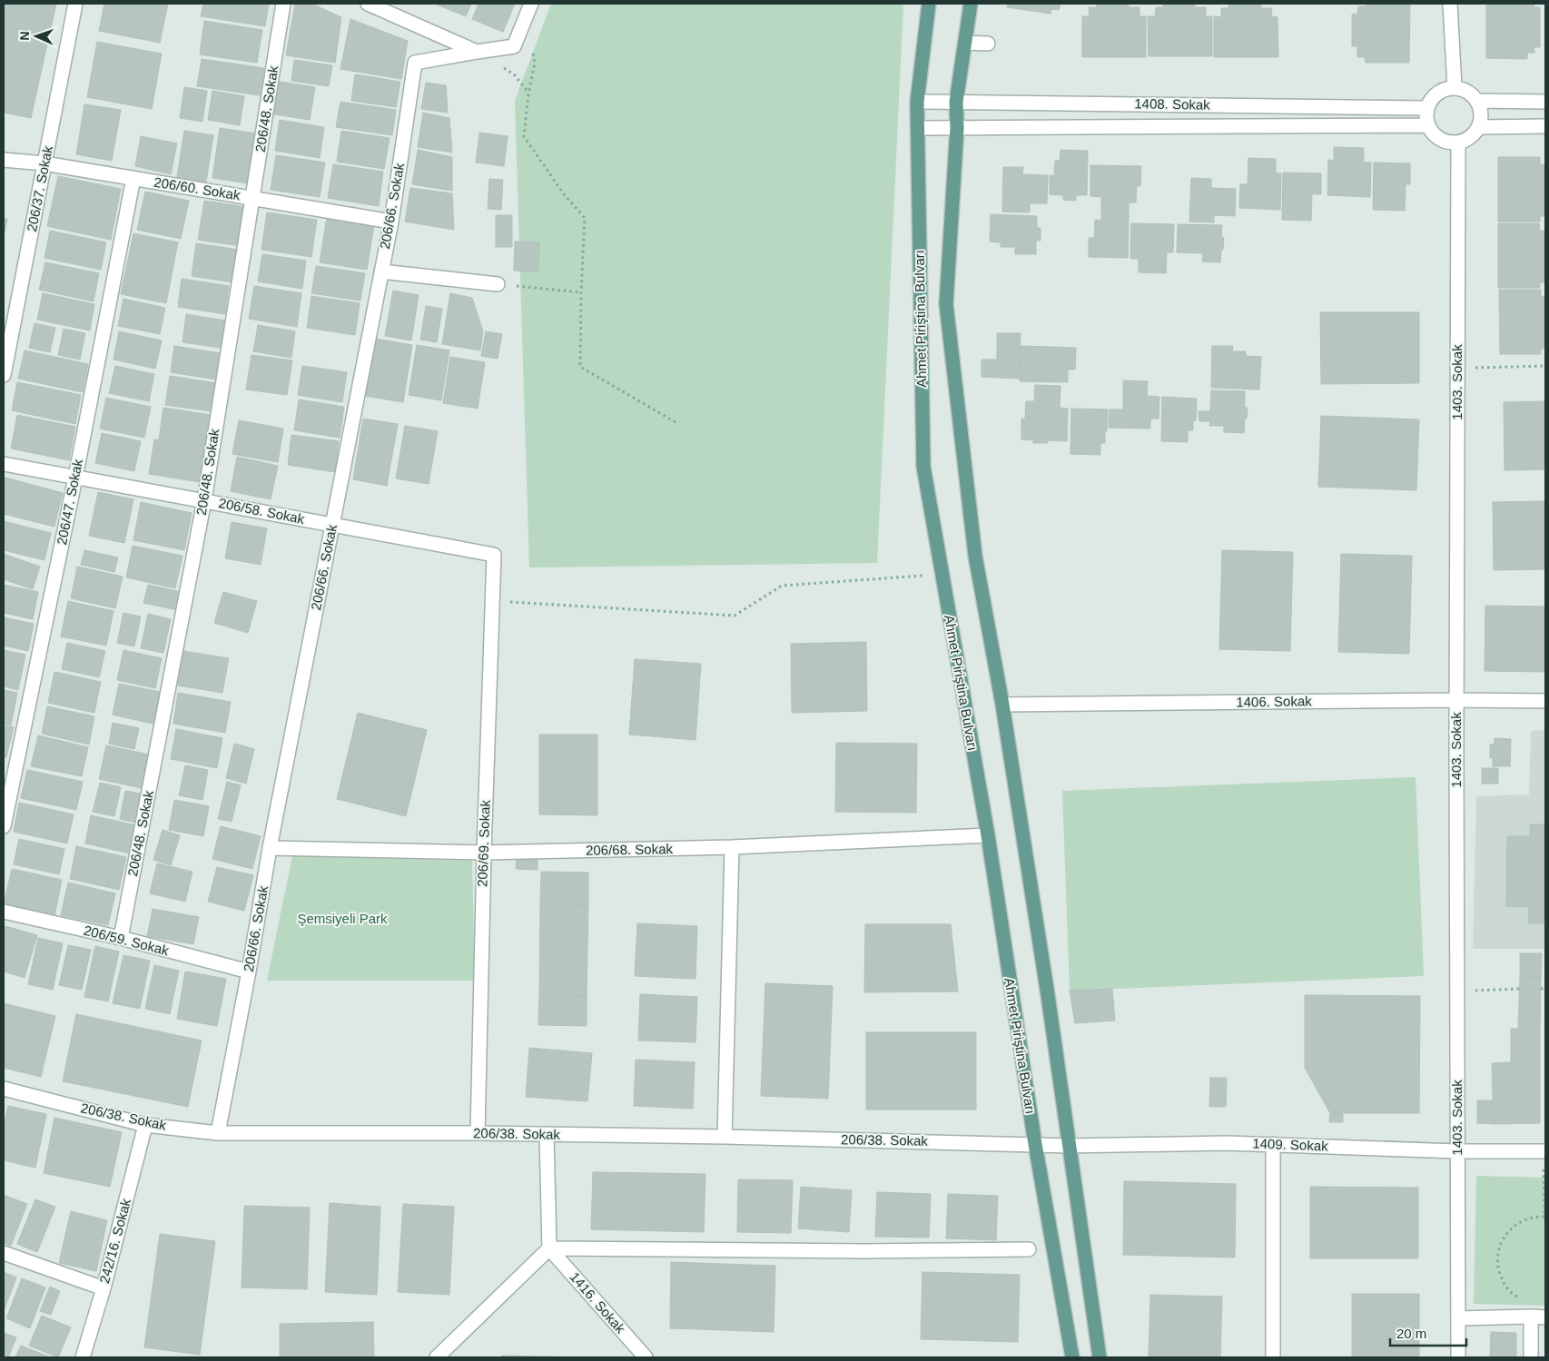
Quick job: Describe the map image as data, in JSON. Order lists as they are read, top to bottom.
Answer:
{
  "streets": {
    "main road": ["Ahmet Piriştina Bulvarı"],
    "street": [
      "1408. Sokak",
      "206/48. Sokak",
      "206/37. Sokak",
      "206/60. Sokak",
      "206/66. Sokak",
      "1403. Sokak",
      "206/47. Sokak",
      "206/58. Sokak",
      "1406. Sokak",
      "206/69. Sokak",
      "206/68. Sokak",
      "206/59. Sokak",
      "206/38. Sokak",
      "1409. Sokak",
      "242/16. Sokak",
      "1416. Sokak"
    ]
  },
  "crossings": [
    ["1408. Sokak", "Ahmet Piriştina Bulvarı"],
    ["1408. Sokak", "1403. Sokak"],
    ["206/48. Sokak", "206/60. Sokak"],
    ["206/48. Sokak", "206/58. Sokak"],
    ["206/48. Sokak", "206/59. Sokak"],
    ["206/37. Sokak", "206/60. Sokak"],
    ["206/60. Sokak", "206/66. Sokak"],
    ["206/60. Sokak", "206/47. Sokak"],
    ["206/66. Sokak", "206/58. Sokak"],
    ["206/66. Sokak", "206/68. Sokak"],
    ["206/66. Sokak", "206/59. Sokak"],
    ["206/66. Sokak", "206/38. Sokak"],
    ["Ahmet Piriştina Bulvarı", "1406. Sokak"],
    ["Ahmet Piriştina Bulvarı", "206/68. Sokak"],
    ["Ahmet Piriştina Bulvarı", "206/38. Sokak"],
    ["Ahmet Piriştina Bulvarı", "1409. Sokak"],
    ["1403. Sokak", "1406. Sokak"],
    ["1403. Sokak", "1409. Sokak"],
    ["206/47. Sokak", "206/58. Sokak"],
    ["206/58. Sokak", "206/69. Sokak"],
    ["206/69. Sokak", "206/68. Sokak"],
    ["206/69. Sokak", "206/38. Sokak"],
    ["206/38. Sokak", "1409. Sokak"],
    ["206/38. Sokak", "242/16. Sokak"]
  ],
  "parks": ["Şemsiyeli Park"],
  "scale_bar": "20 m",
  "north": "left"
}
